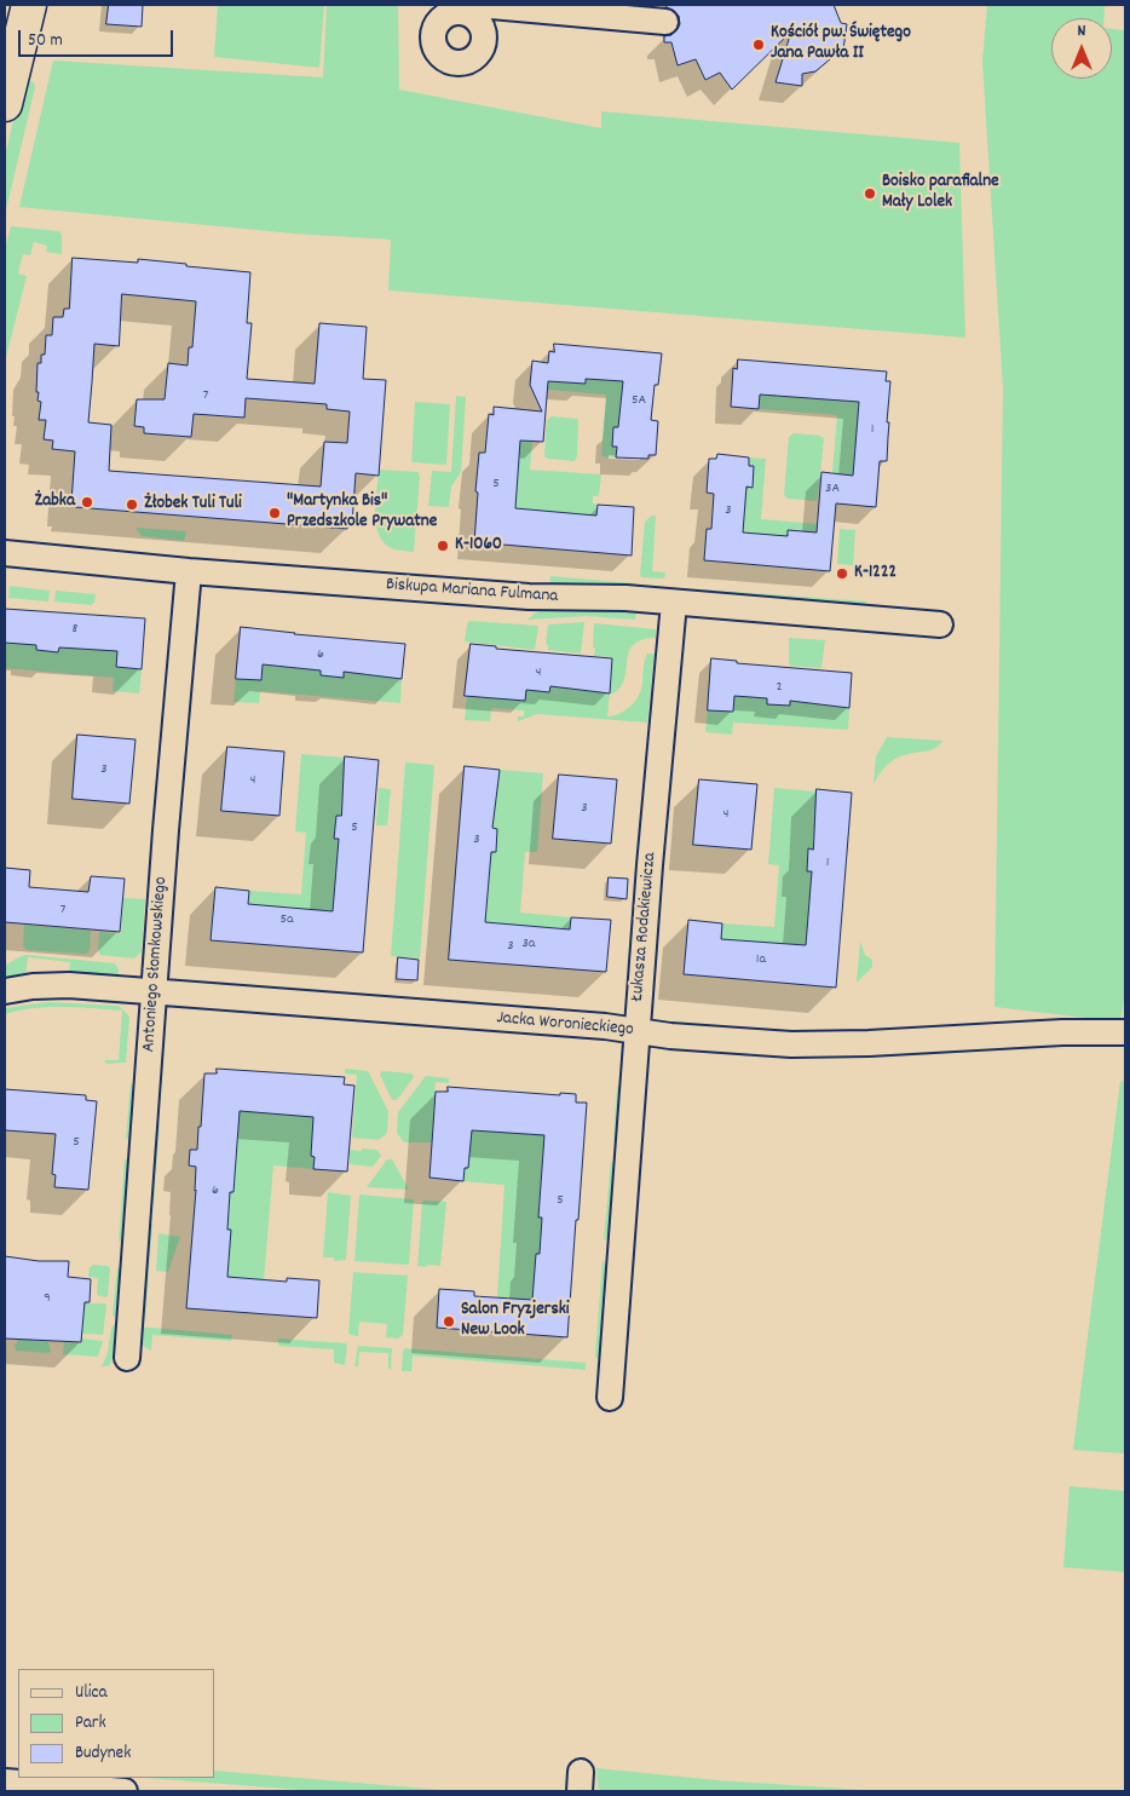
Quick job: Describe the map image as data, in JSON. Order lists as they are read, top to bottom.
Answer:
{
  "streets": {
    "street": [
      "Biskupa Mariana Fulmana",
      "Łukasza Rodakiewicza",
      "Antoniego Słomkowskiego",
      "Jacka Woronieckiego"
    ]
  },
  "crossings": [
    ["Biskupa Mariana Fulmana", "Łukasza Rodakiewicza"],
    ["Biskupa Mariana Fulmana", "Antoniego Słomkowskiego"],
    ["Łukasza Rodakiewicza", "Jacka Woronieckiego"],
    ["Antoniego Słomkowskiego", "Jacka Woronieckiego"]
  ],
  "places": [
    "Kościół pw. Świętego Jana Pawła II",
    "Boisko parafialne Mały Lolek",
    "Żabka",
    "Żłobek Tuli Tuli",
    "\"Martynka Bis\" Przedszkole Prywatne",
    "K-1060",
    "K-1222",
    "Salon Fryzjerski New Look"
  ],
  "house_numbers": [
    "7",
    "5A",
    "1",
    "5",
    "3A",
    "3",
    "8",
    "6",
    "4",
    "2",
    "3",
    "4",
    "3",
    "4",
    "5",
    "3",
    "1",
    "7",
    "5a",
    "3a",
    "3",
    "1a",
    "5",
    "6",
    "5",
    "9"
  ],
  "legend": ["Ulica", "Park", "Budynek"],
  "scale_bar": "50 m",
  "north": "top"
}
